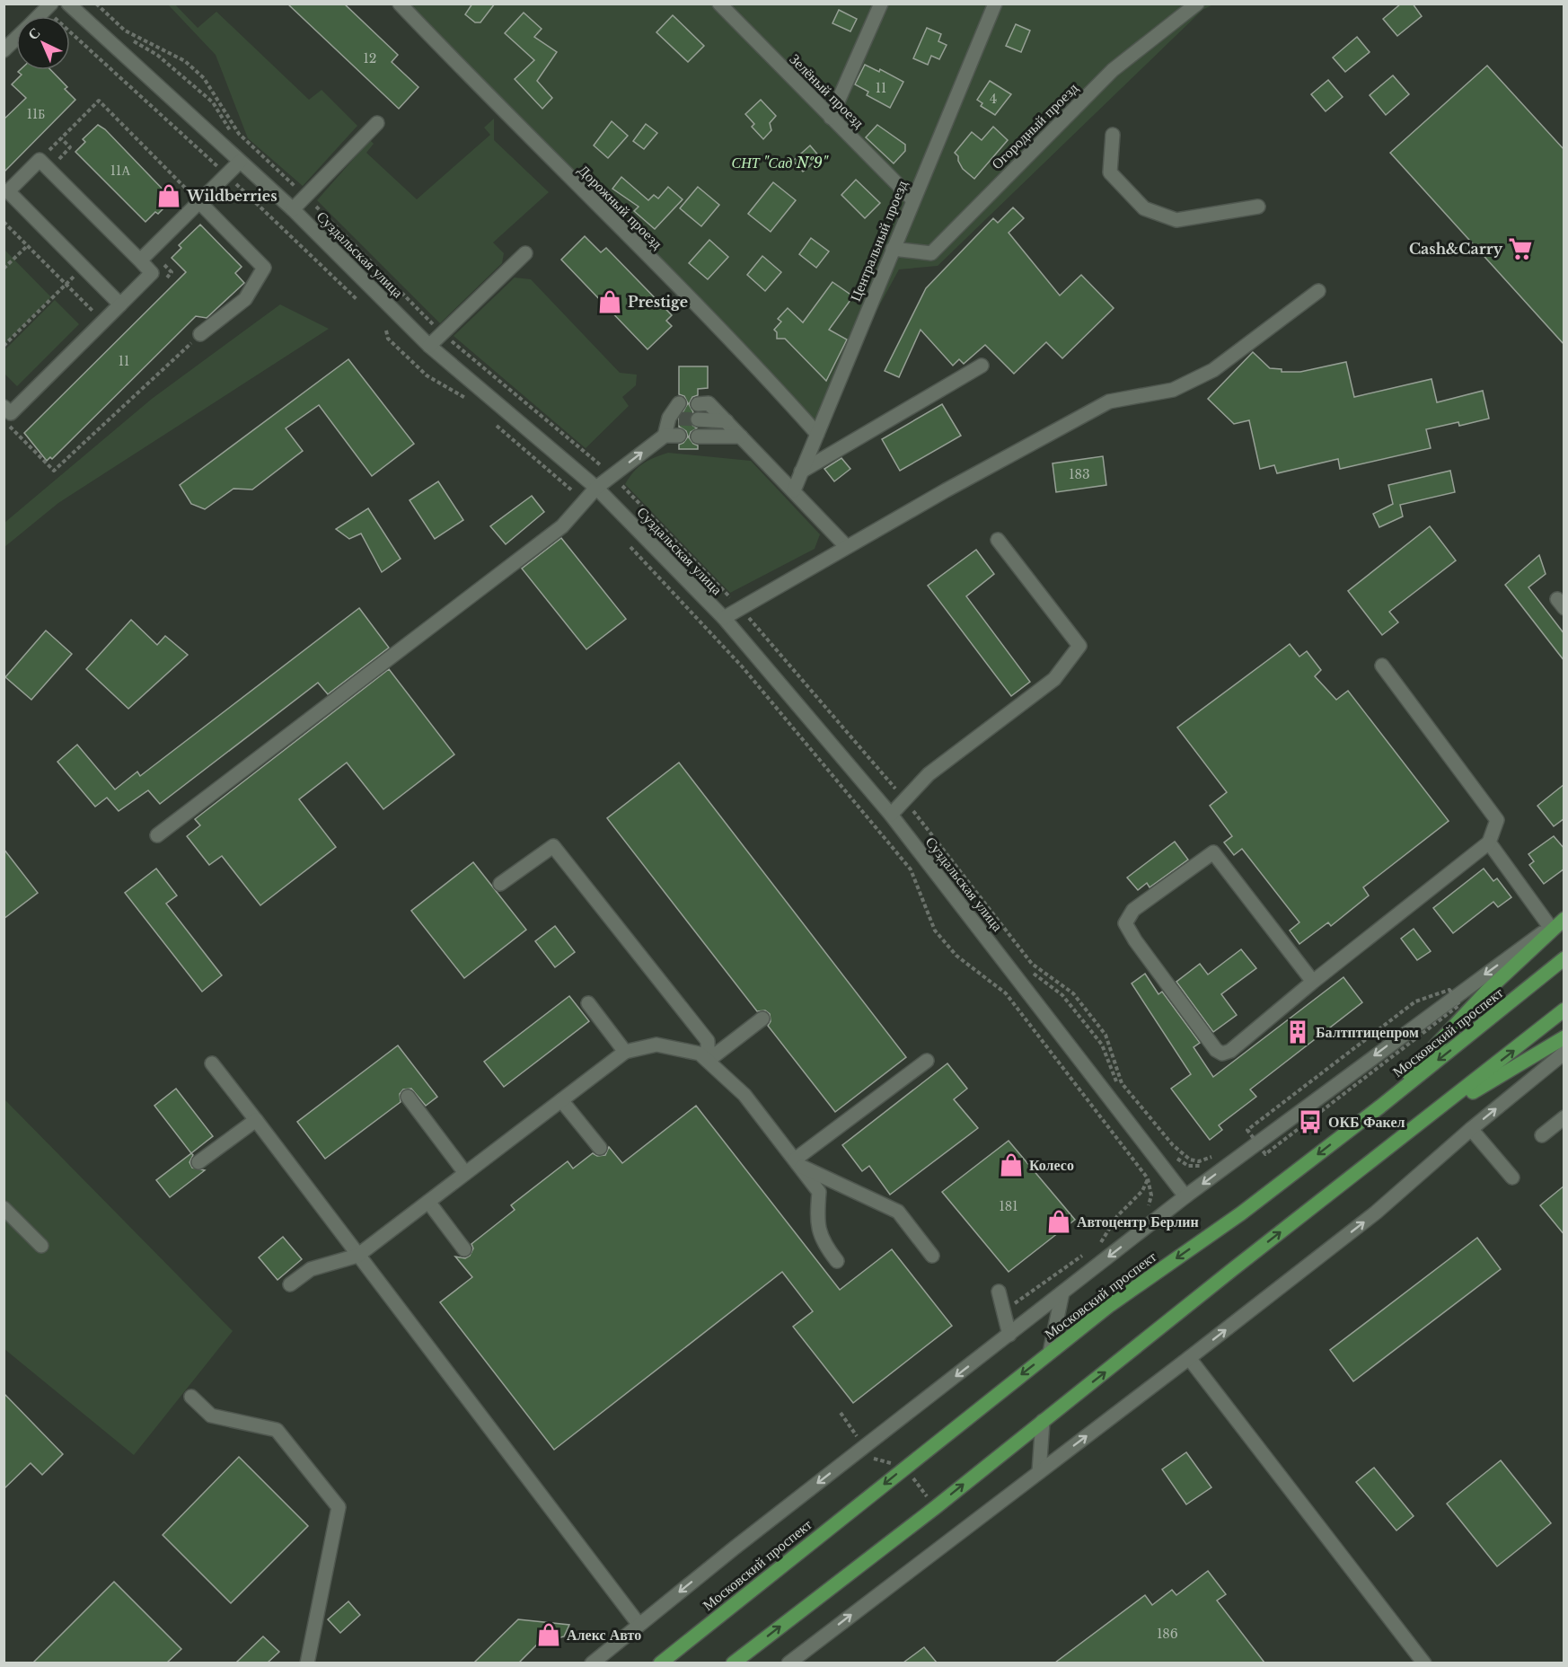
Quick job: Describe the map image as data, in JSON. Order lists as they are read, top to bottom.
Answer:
{
  "streets": {
    "main road": ["Московский проспект"],
    "street": [
      "Зелёный проезд",
      "Огородный проезд",
      "Дорожный проезд",
      "Центральный проезд",
      "Суздальская улица"
    ]
  },
  "crossings": [
    ["Зелёный проезд", "Центральный проезд"],
    ["Огородный проезд", "Центральный проезд"],
    ["Дорожный проезд", "Центральный проезд"],
    ["Суздальская улица", "Московский проспект"]
  ],
  "parks": ["СНТ \"Сад №9\""],
  "places": {
    "shop": [
      "Wildberries",
      "Prestige",
      "Колесо",
      "Автоцентр Берлин",
      "Алекс Авто"
    ],
    "supermarket": ["Cash&Carry"],
    "building": ["Балтптицепром"],
    "bus stop": ["ОКБ Факел"]
  },
  "house_numbers": [
    "12",
    "11",
    "4",
    "11Б",
    "11А",
    "11",
    "183",
    "181",
    "186"
  ],
  "north": "top left"
}
